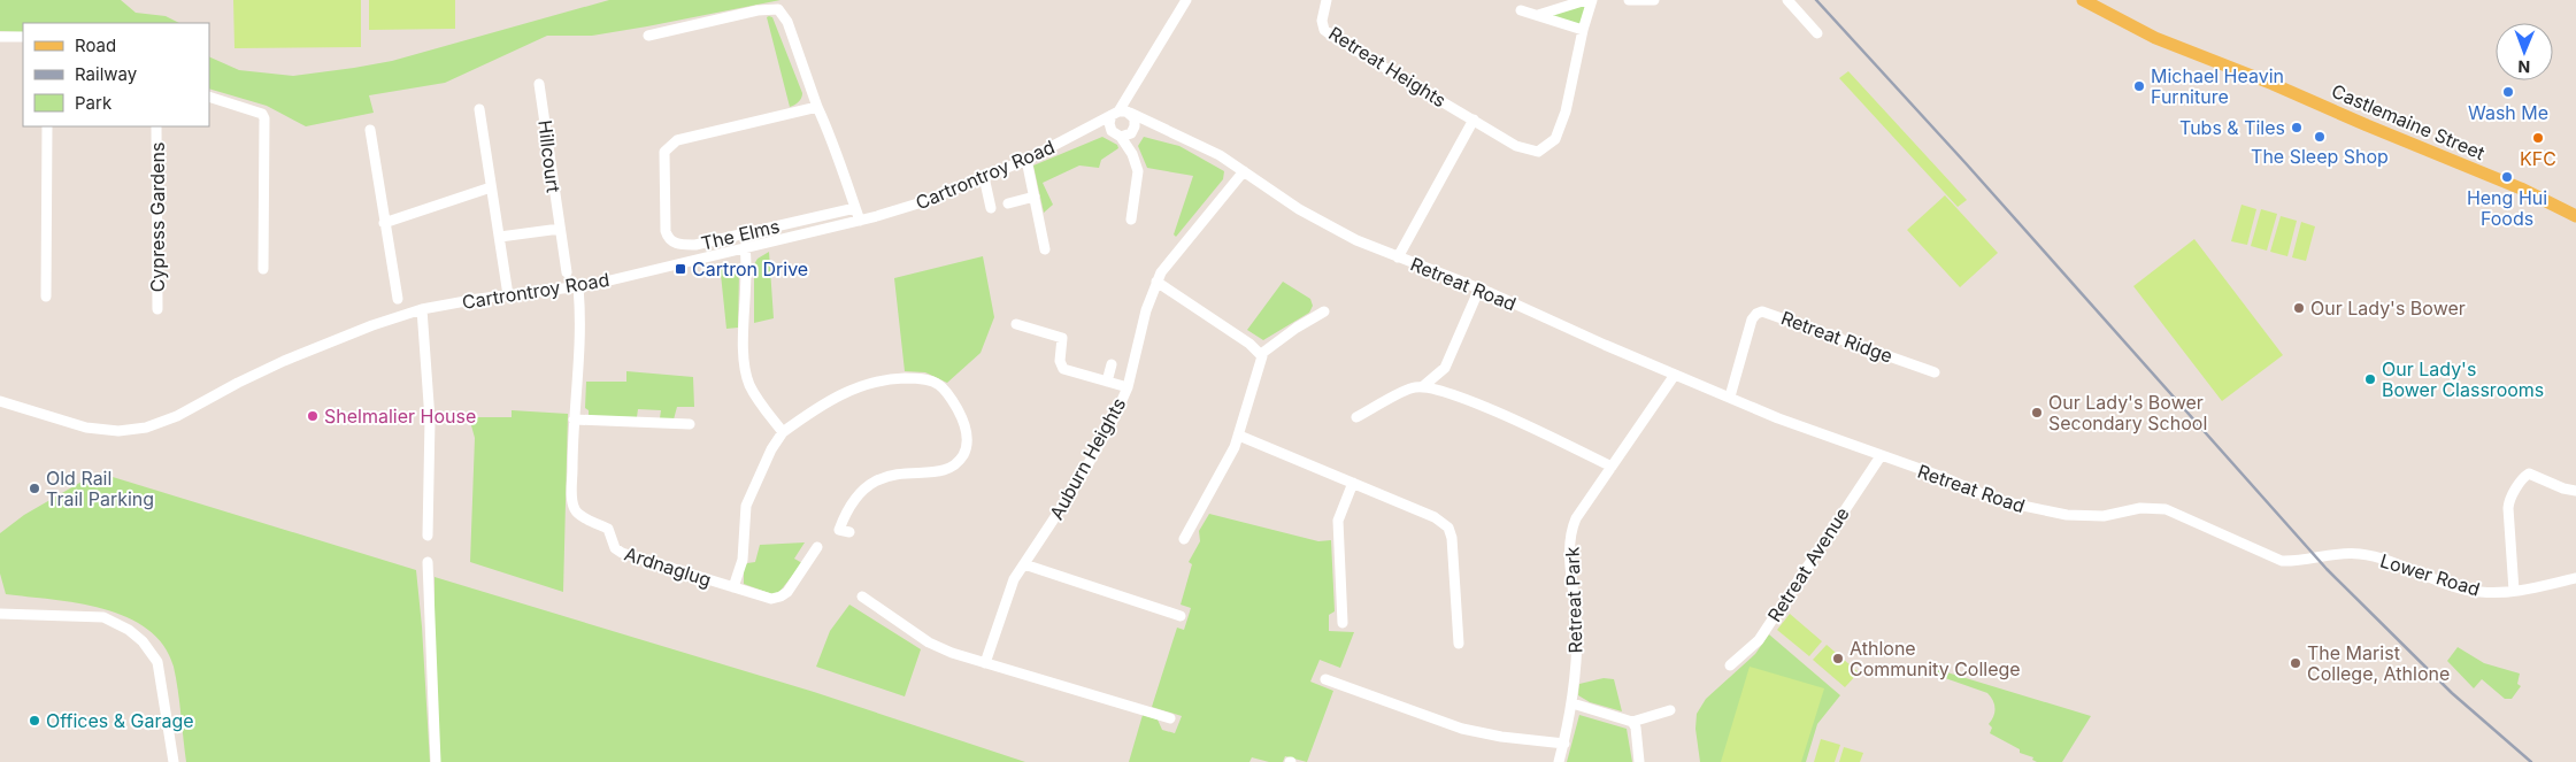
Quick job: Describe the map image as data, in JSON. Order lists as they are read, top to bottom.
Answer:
{
  "streets": {
    "main road": ["Castlemaine Street"],
    "street": [
      "Retreat Heights",
      "Hillcourt",
      "Cartrontroy Road",
      "Cypress Gardens",
      "The Elms",
      "Retreat Road",
      "Retreat Ridge",
      "Auburn Heights",
      "Retreat Avenue",
      "Ardnaglug",
      "Lower Road",
      "Retreat Park"
    ]
  },
  "crossings": [
    ["Cartrontroy Road", "Retreat Road"],
    ["Cartrontroy Road", "Ardnaglug"],
    ["Retreat Road", "Retreat Ridge"],
    ["Retreat Road", "Auburn Heights"],
    ["Retreat Road", "Retreat Avenue"],
    ["Retreat Road", "Lower Road"],
    ["Retreat Road", "Retreat Park"]
  ],
  "places": {
    "other": [
      "Michael Heavin Furniture",
      "Wash Me",
      "Tubs & Tiles",
      "The Sleep Shop",
      "KFC",
      "Heng Hui Foods",
      "Our Lady's Bower",
      "Our Lady's Bower Classrooms",
      "Our Lady's Bower Secondary School",
      "Shelmalier House",
      "Old Rail Trail Parking",
      "Athlone Community College",
      "The Marist College, Athlone",
      "Offices & Garage"
    ],
    "transit": ["Cartron Drive"]
  },
  "legend": ["Road", "Railway", "Park"],
  "north": "bottom"
}
